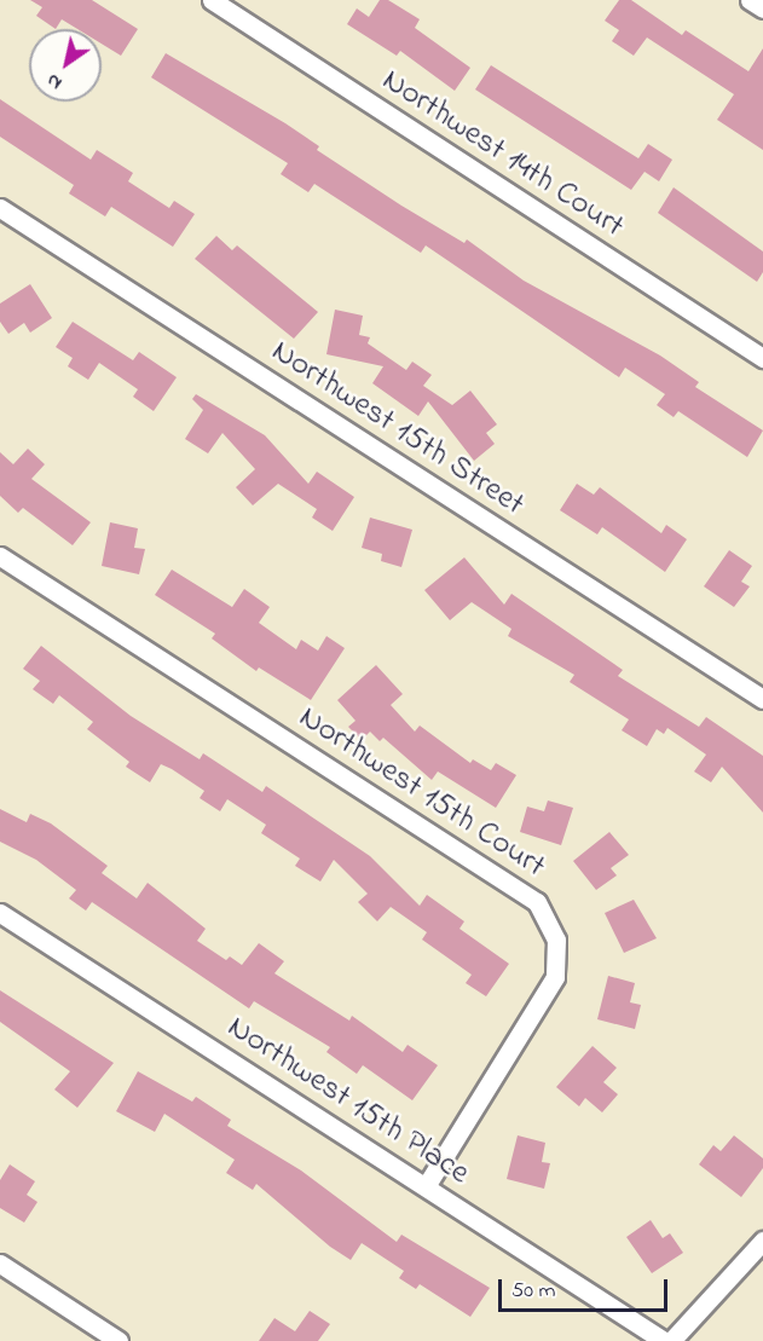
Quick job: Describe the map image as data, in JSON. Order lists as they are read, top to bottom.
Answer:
{
  "streets": {
    "street": [
      "Northwest 14th Court",
      "Northwest 15th Street",
      "Northwest 15th Court",
      "Northwest 15th Place"
    ]
  },
  "crossings": [
    ["Northwest 15th Court", "Northwest 15th Place"]
  ],
  "scale_bar": "50 m",
  "north": "bottom left"
}
